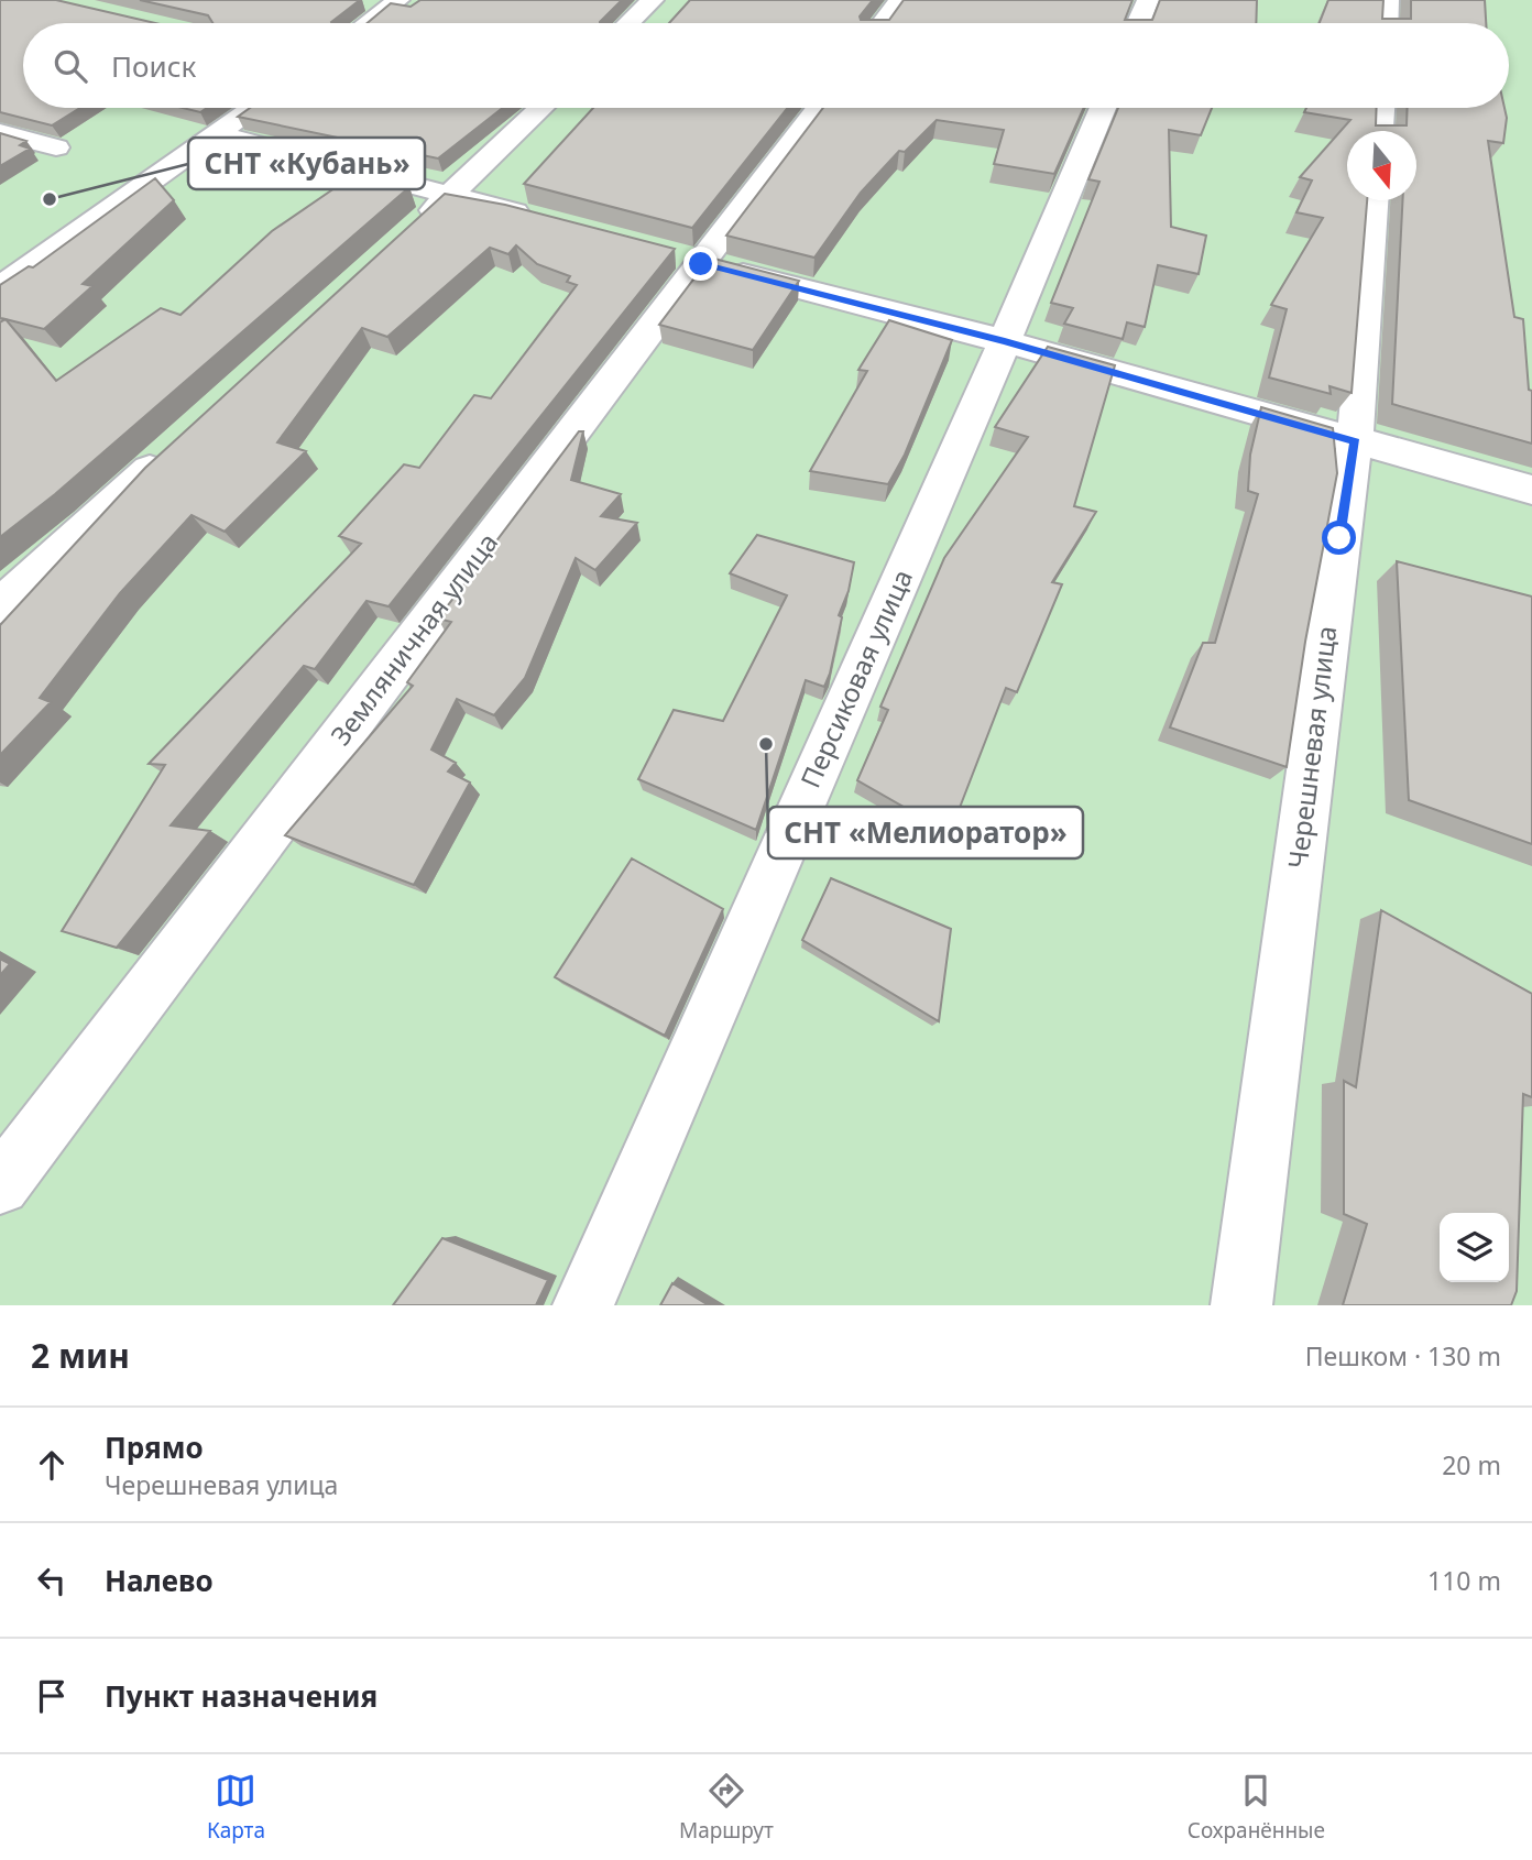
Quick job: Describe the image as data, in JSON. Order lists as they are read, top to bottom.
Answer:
{
  "streets": {
    "street": ["Земляничная улица", "Персиковая улица", "Черешневая улица"]
  },
  "places": ["СНТ «Кубань»", "СНТ «Мелиоратор»"],
  "north": "bottom",
  "page": {
    "search": "Поиск",
    "heading": ["2 мин", "Пешком · 130 m"],
    "list": [
      ["Прямо", "Черешневая улица", "20 m"],
      ["Налево", "110 m"],
      "Пункт назначения"
    ],
    "nav": ["Карта", "Маршрут", "Сохранённые"]
  }
}
